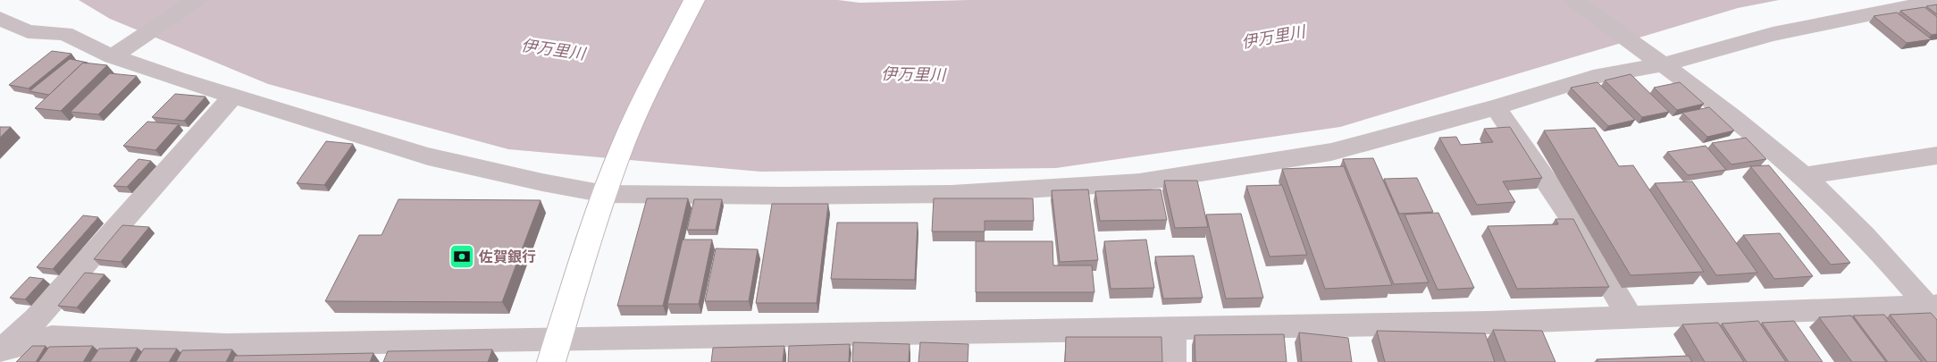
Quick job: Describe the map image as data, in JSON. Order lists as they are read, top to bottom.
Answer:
{
  "water": ["伊万里川"],
  "places": {
    "bank": ["佐賀銀行"]
  }
}
